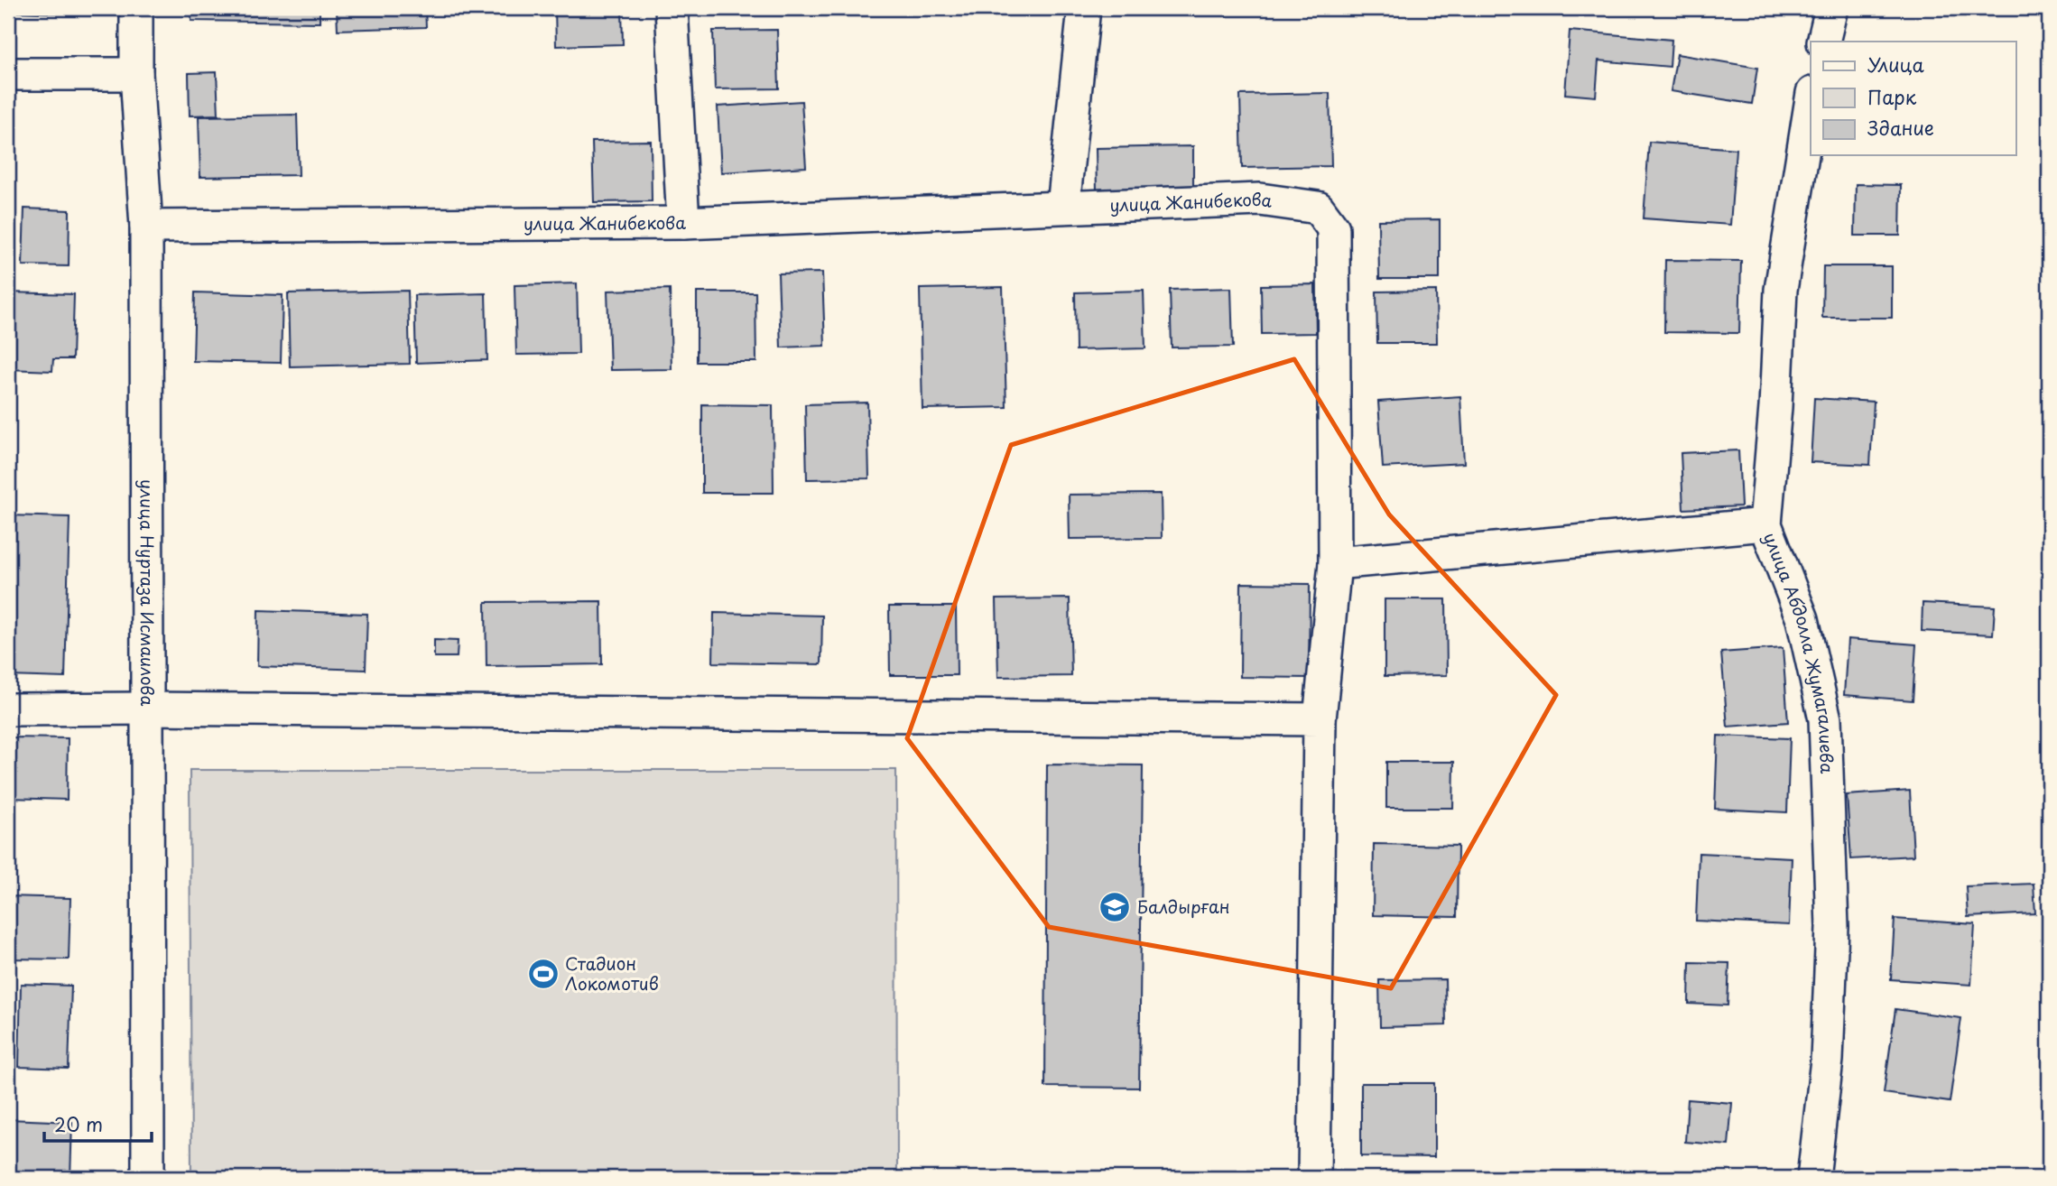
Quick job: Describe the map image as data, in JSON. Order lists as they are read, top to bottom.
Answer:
{
  "streets": {
    "street": ["улица Жанибекова", "улица Нуртаза Исмаилова", "улица Абдолла Жумагалиева"]
  },
  "crossings": [
    ["улица Жанибекова", "улица Нуртаза Исмаилова"]
  ],
  "places": {
    "school or university": ["Балдырған"],
    "sports": ["Стадион Локомотив"]
  },
  "legend": ["Улица", "Парк", "Здание"],
  "scale_bar": "20 m"
}
